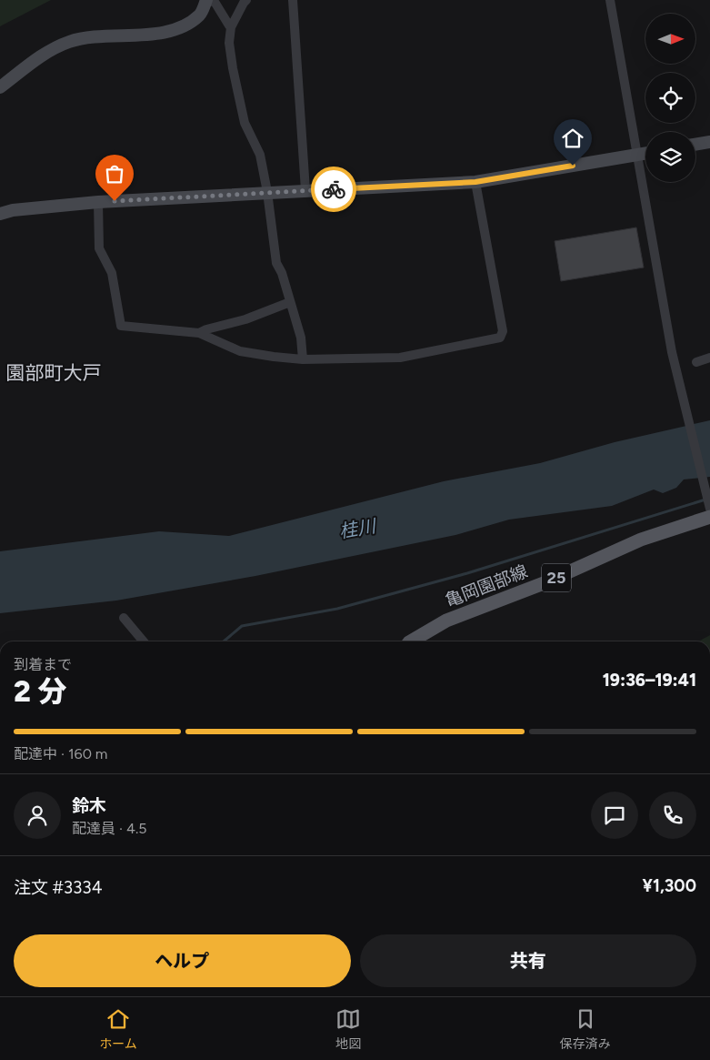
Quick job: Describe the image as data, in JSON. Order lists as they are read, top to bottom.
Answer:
{
  "streets": {
    "main road": ["25", "亀岡園部線"]
  },
  "districts": ["園部町大戸"],
  "water": ["桂川"],
  "north": "right",
  "page": {
    "heading": ["2 分", "到着まで", "19:36–19:41"],
    "panel": [
      "鈴木",
      "配達員 · 4.5",
      "注文 #3334",
      "¥1,300"
    ],
    "bar": "配達中 · 160 m",
    "buttons": ["ヘルプ", "共有"],
    "tabs": ["ホーム", "地図", "保存済み"]
  }
}
